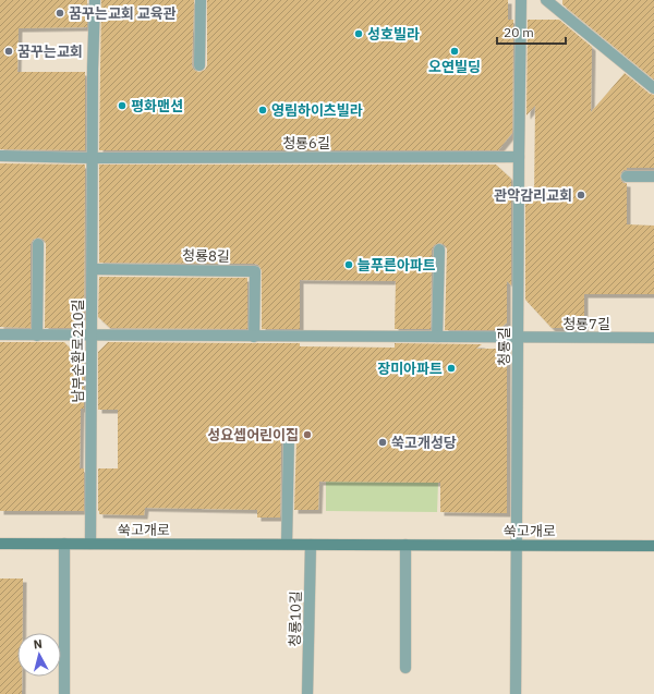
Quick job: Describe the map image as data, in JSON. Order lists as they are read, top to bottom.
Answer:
{
  "streets": {
    "main road": ["쑥고개로"],
    "street": [
      "청룡6길",
      "청룡8길",
      "청룡7길",
      "청룡길",
      "남부순환로210길",
      "청룡10길"
    ]
  },
  "crossings": [
    ["청룡6길", "청룡길"],
    ["청룡6길", "남부순환로210길"],
    ["청룡8길", "남부순환로210길"],
    ["청룡7길", "청룡길"],
    ["청룡길", "쑥고개로"],
    ["남부순환로210길", "쑥고개로"],
    ["쑥고개로", "청룡10길"]
  ],
  "places": [
    "꿈꾸는교회 교육관",
    "성호빌라",
    "꿈꾸는교회",
    "오연빌딩",
    "평화맨션",
    "영림하이츠빌라",
    "관악감리교회",
    "늘푸른아파트",
    "장미아파트",
    "성요셉어린이집",
    "쑥고개성당"
  ],
  "scale_bar": "20 m",
  "north": "top"
}
